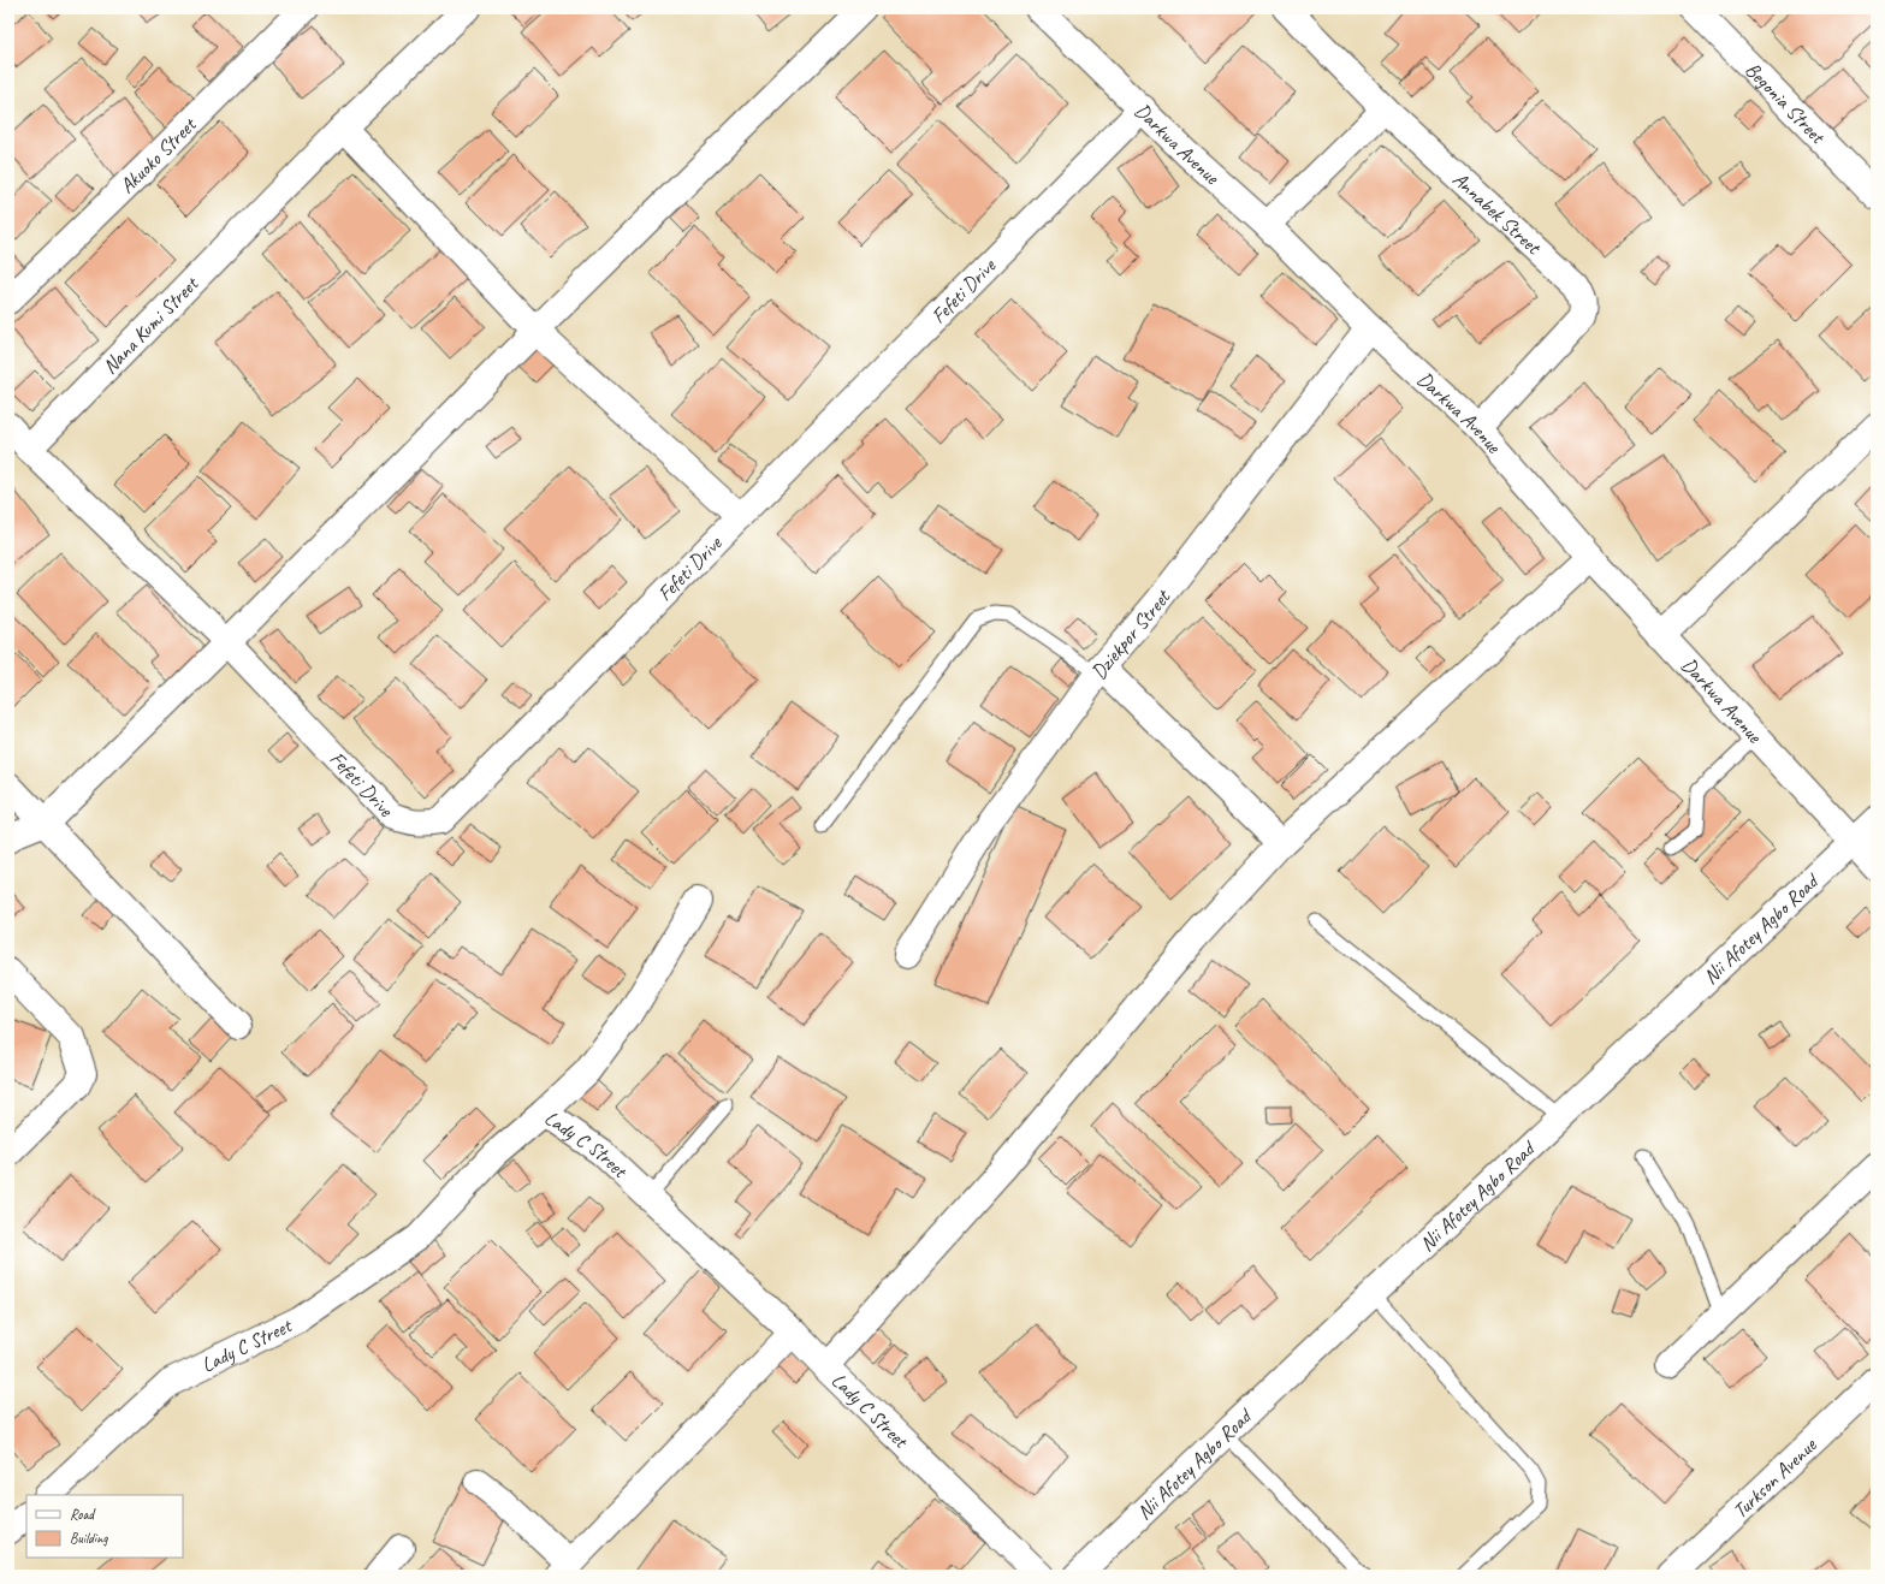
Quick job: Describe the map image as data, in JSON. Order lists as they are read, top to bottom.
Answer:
{
  "streets": {
    "street": [
      "Begonia Street",
      "Darkwa Avenue",
      "Akuoko Street",
      "Annabek Street",
      "Fefeti Drive",
      "Nana Kumi Street",
      "Dziekpor Street",
      "Nii Afotey Agbo Road",
      "Lady C Street",
      "Turkson Avenue"
    ]
  },
  "crossings": [
    ["Darkwa Avenue", "Annabek Street"],
    ["Darkwa Avenue", "Fefeti Drive"],
    ["Darkwa Avenue", "Dziekpor Street"],
    ["Darkwa Avenue", "Nii Afotey Agbo Road"]
  ],
  "legend": ["Road", "Building"]
}
